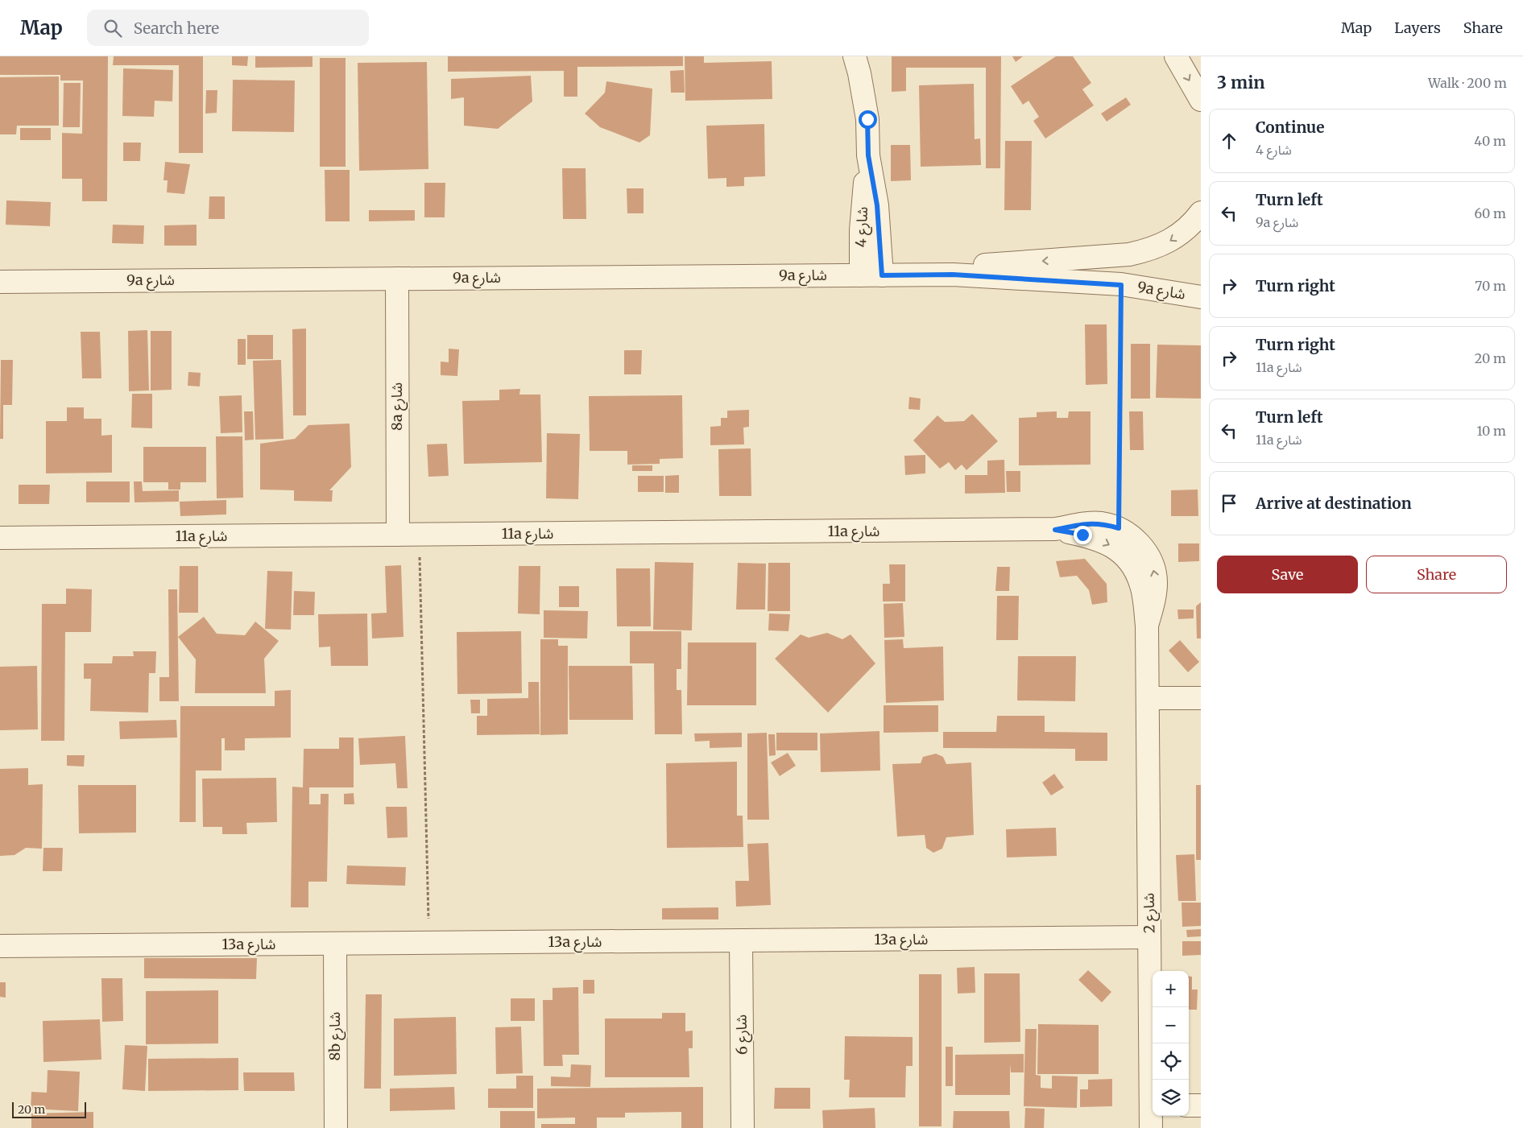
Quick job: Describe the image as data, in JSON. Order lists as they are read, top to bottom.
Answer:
{
  "streets": {
    "street": [
      "شارع 4",
      "9a شارع",
      "8a شارع",
      "11a شارع",
      "شارع 2",
      "13a شارع",
      "شارع 6",
      "8b شارع"
    ]
  },
  "crossings": [
    ["شارع 4", "9a شارع"],
    ["9a شارع", "8a شارع"],
    ["8a شارع", "11a شارع"],
    ["11a شارع", "شارع 2"],
    ["شارع 2", "13a شارع"],
    ["13a شارع", "شارع 6"],
    ["13a شارع", "8b شارع"]
  ],
  "scale_bar": "20 m",
  "page": {
    "header": "Map",
    "search": "Search here",
    "nav": ["Map", "Layers", "Share"],
    "heading": ["3 min", "Walk · 200 m"],
    "list": [
      ["Continue", "شارع 4", "40 m"],
      ["Turn left", "9a شارع", "60 m"],
      ["Turn right", "70 m"],
      ["Turn right", "11a شارع", "20 m"],
      ["Turn left", "11a شارع", "10 m"],
      "Arrive at destination"
    ],
    "buttons": ["Save", "Share"],
    "map_buttons": ["+", "−"],
    "scale": "20 m"
  }
}
